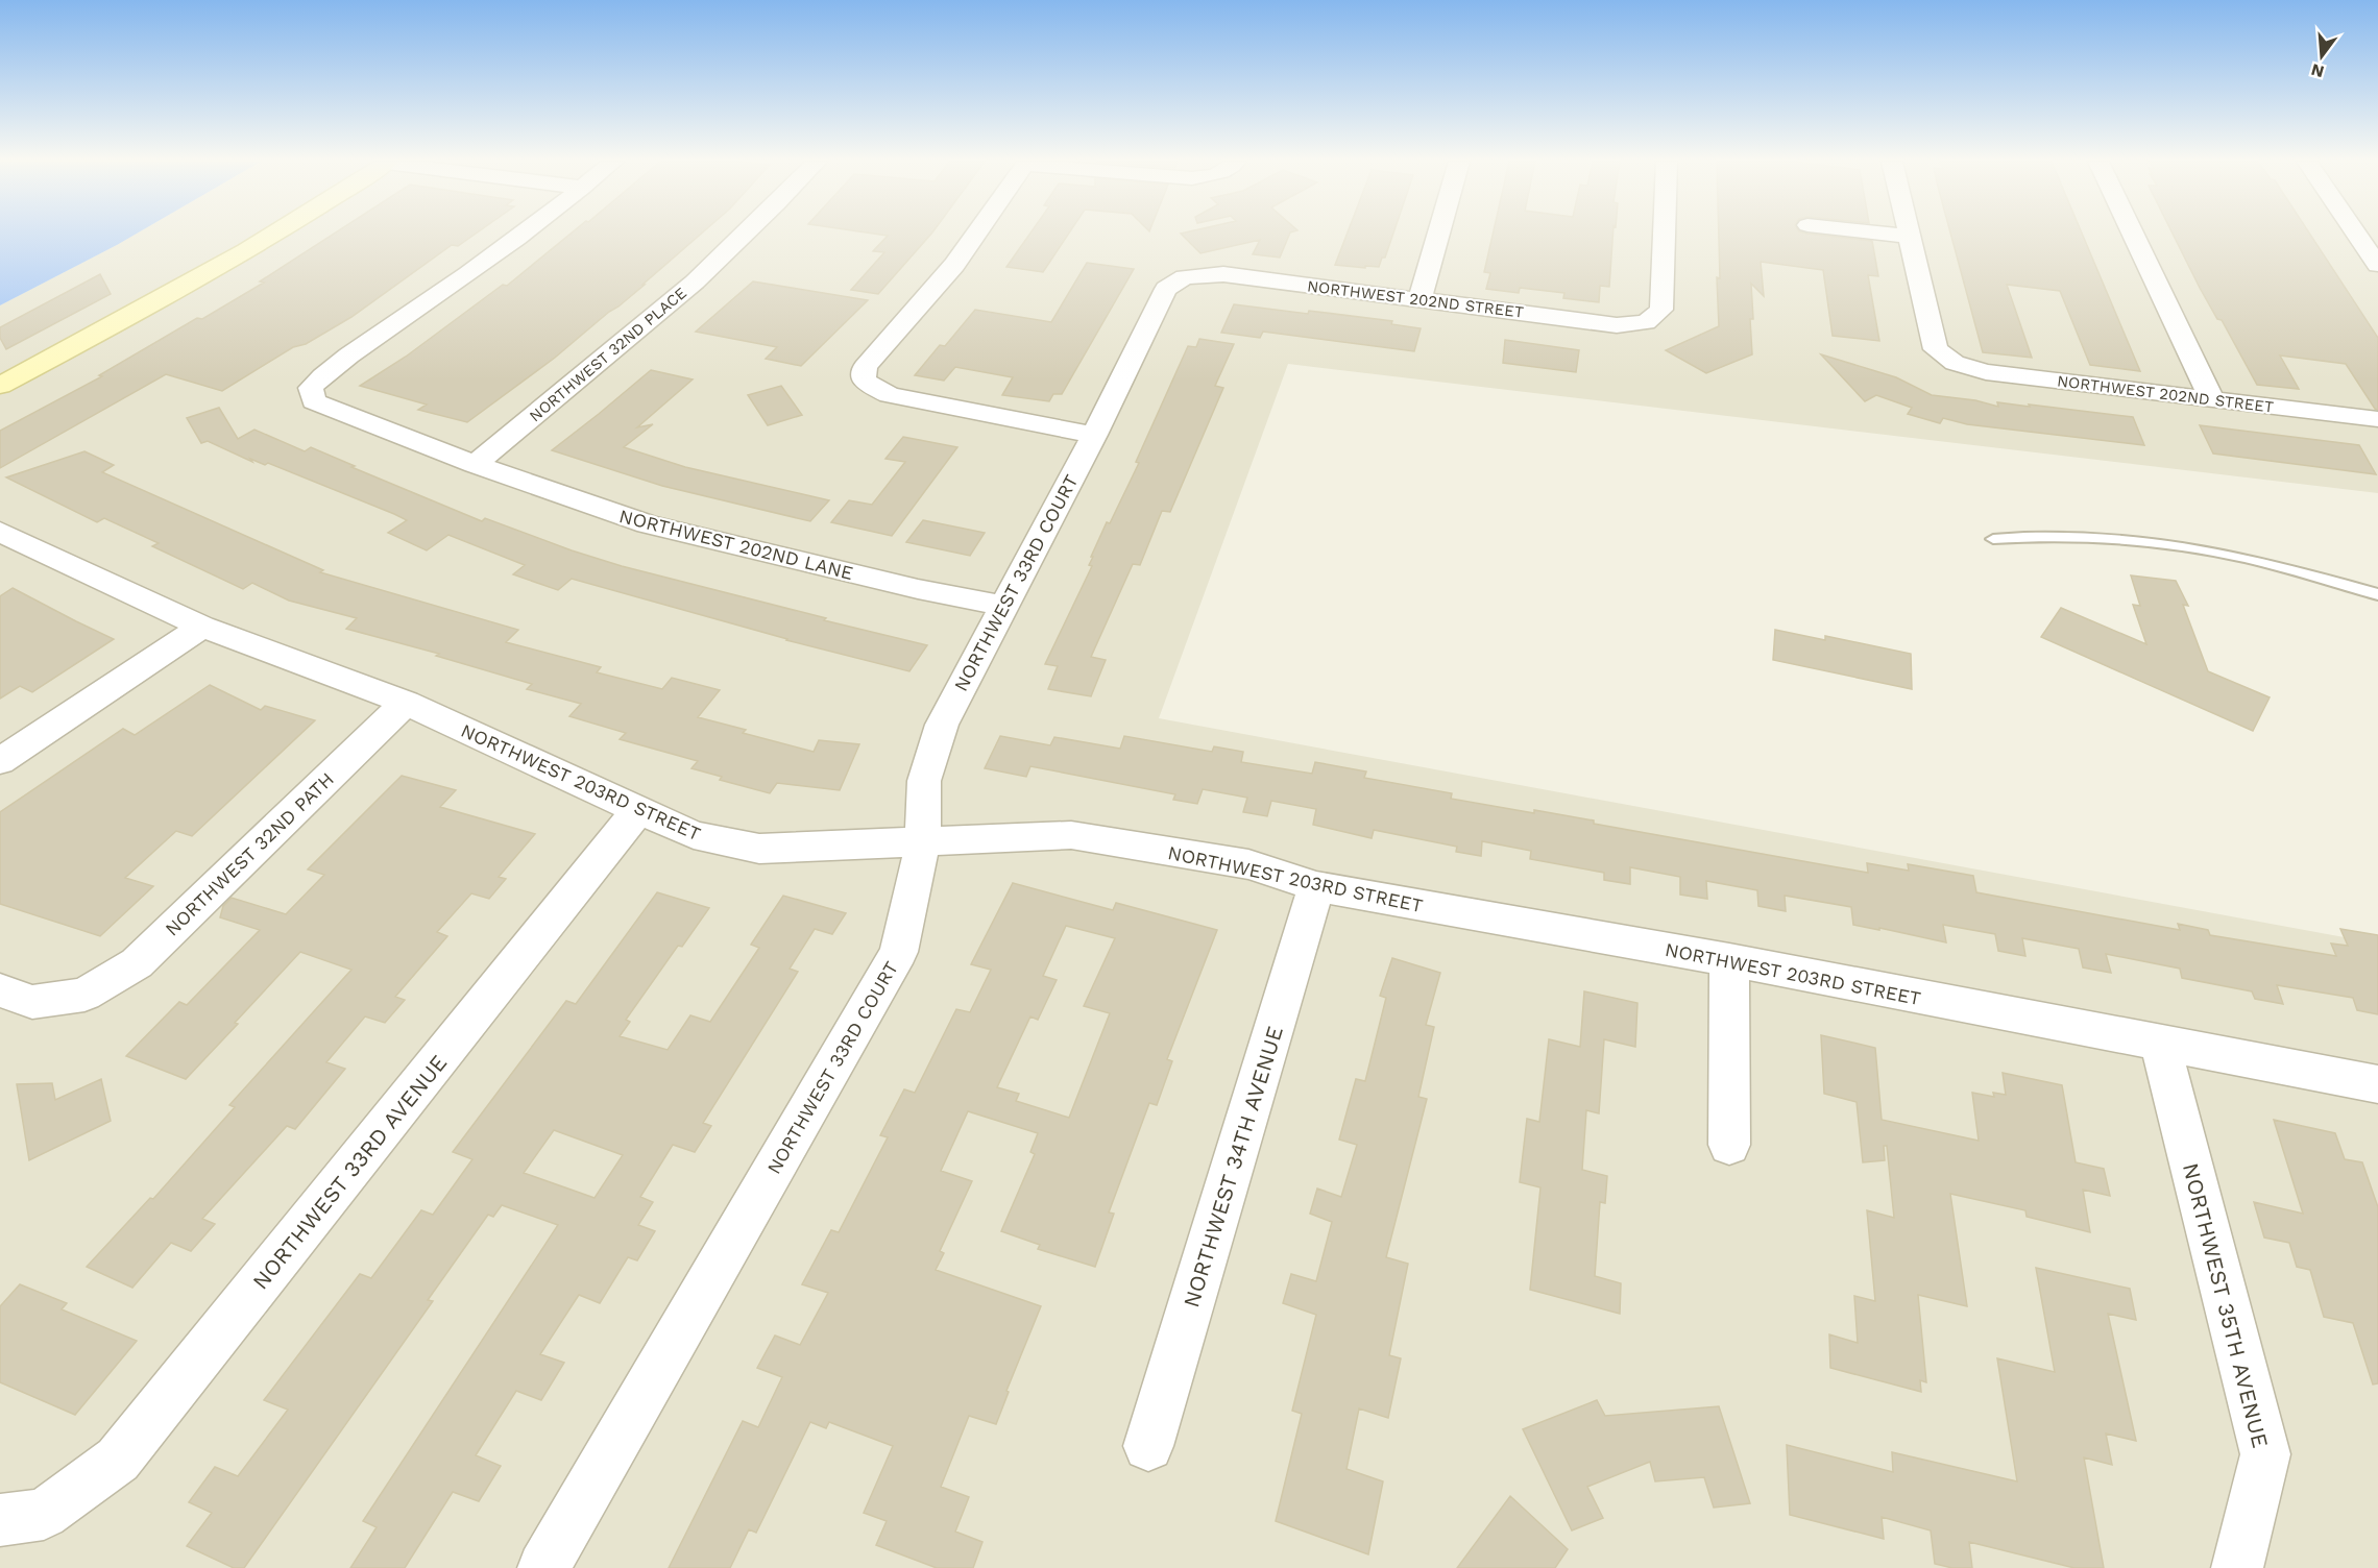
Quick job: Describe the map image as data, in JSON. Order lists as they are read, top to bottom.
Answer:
{
  "streets": {
    "street": [
      "NORTHWEST 202ND STREET",
      "NORTHWEST 32ND PLACE",
      "NORTHWEST 202ND LANE",
      "NORTHWEST 33RD COURT",
      "NORTHWEST 203RD STREET",
      "NORTHWEST 32ND PATH",
      "NORTHWEST 34TH AVENUE",
      "NORTHWEST 33RD AVENUE",
      "NORTHWEST 35TH AVENUE"
    ]
  },
  "crossings": [
    ["NORTHWEST 202ND STREET", "NORTHWEST 33RD COURT"],
    ["NORTHWEST 32ND PLACE", "NORTHWEST 202ND LANE"],
    ["NORTHWEST 202ND LANE", "NORTHWEST 33RD COURT"],
    ["NORTHWEST 33RD COURT", "NORTHWEST 203RD STREET"],
    ["NORTHWEST 203RD STREET", "NORTHWEST 32ND PATH"],
    ["NORTHWEST 203RD STREET", "NORTHWEST 34TH AVENUE"],
    ["NORTHWEST 203RD STREET", "NORTHWEST 33RD AVENUE"],
    ["NORTHWEST 203RD STREET", "NORTHWEST 35TH AVENUE"]
  ],
  "north": "bottom"
}
